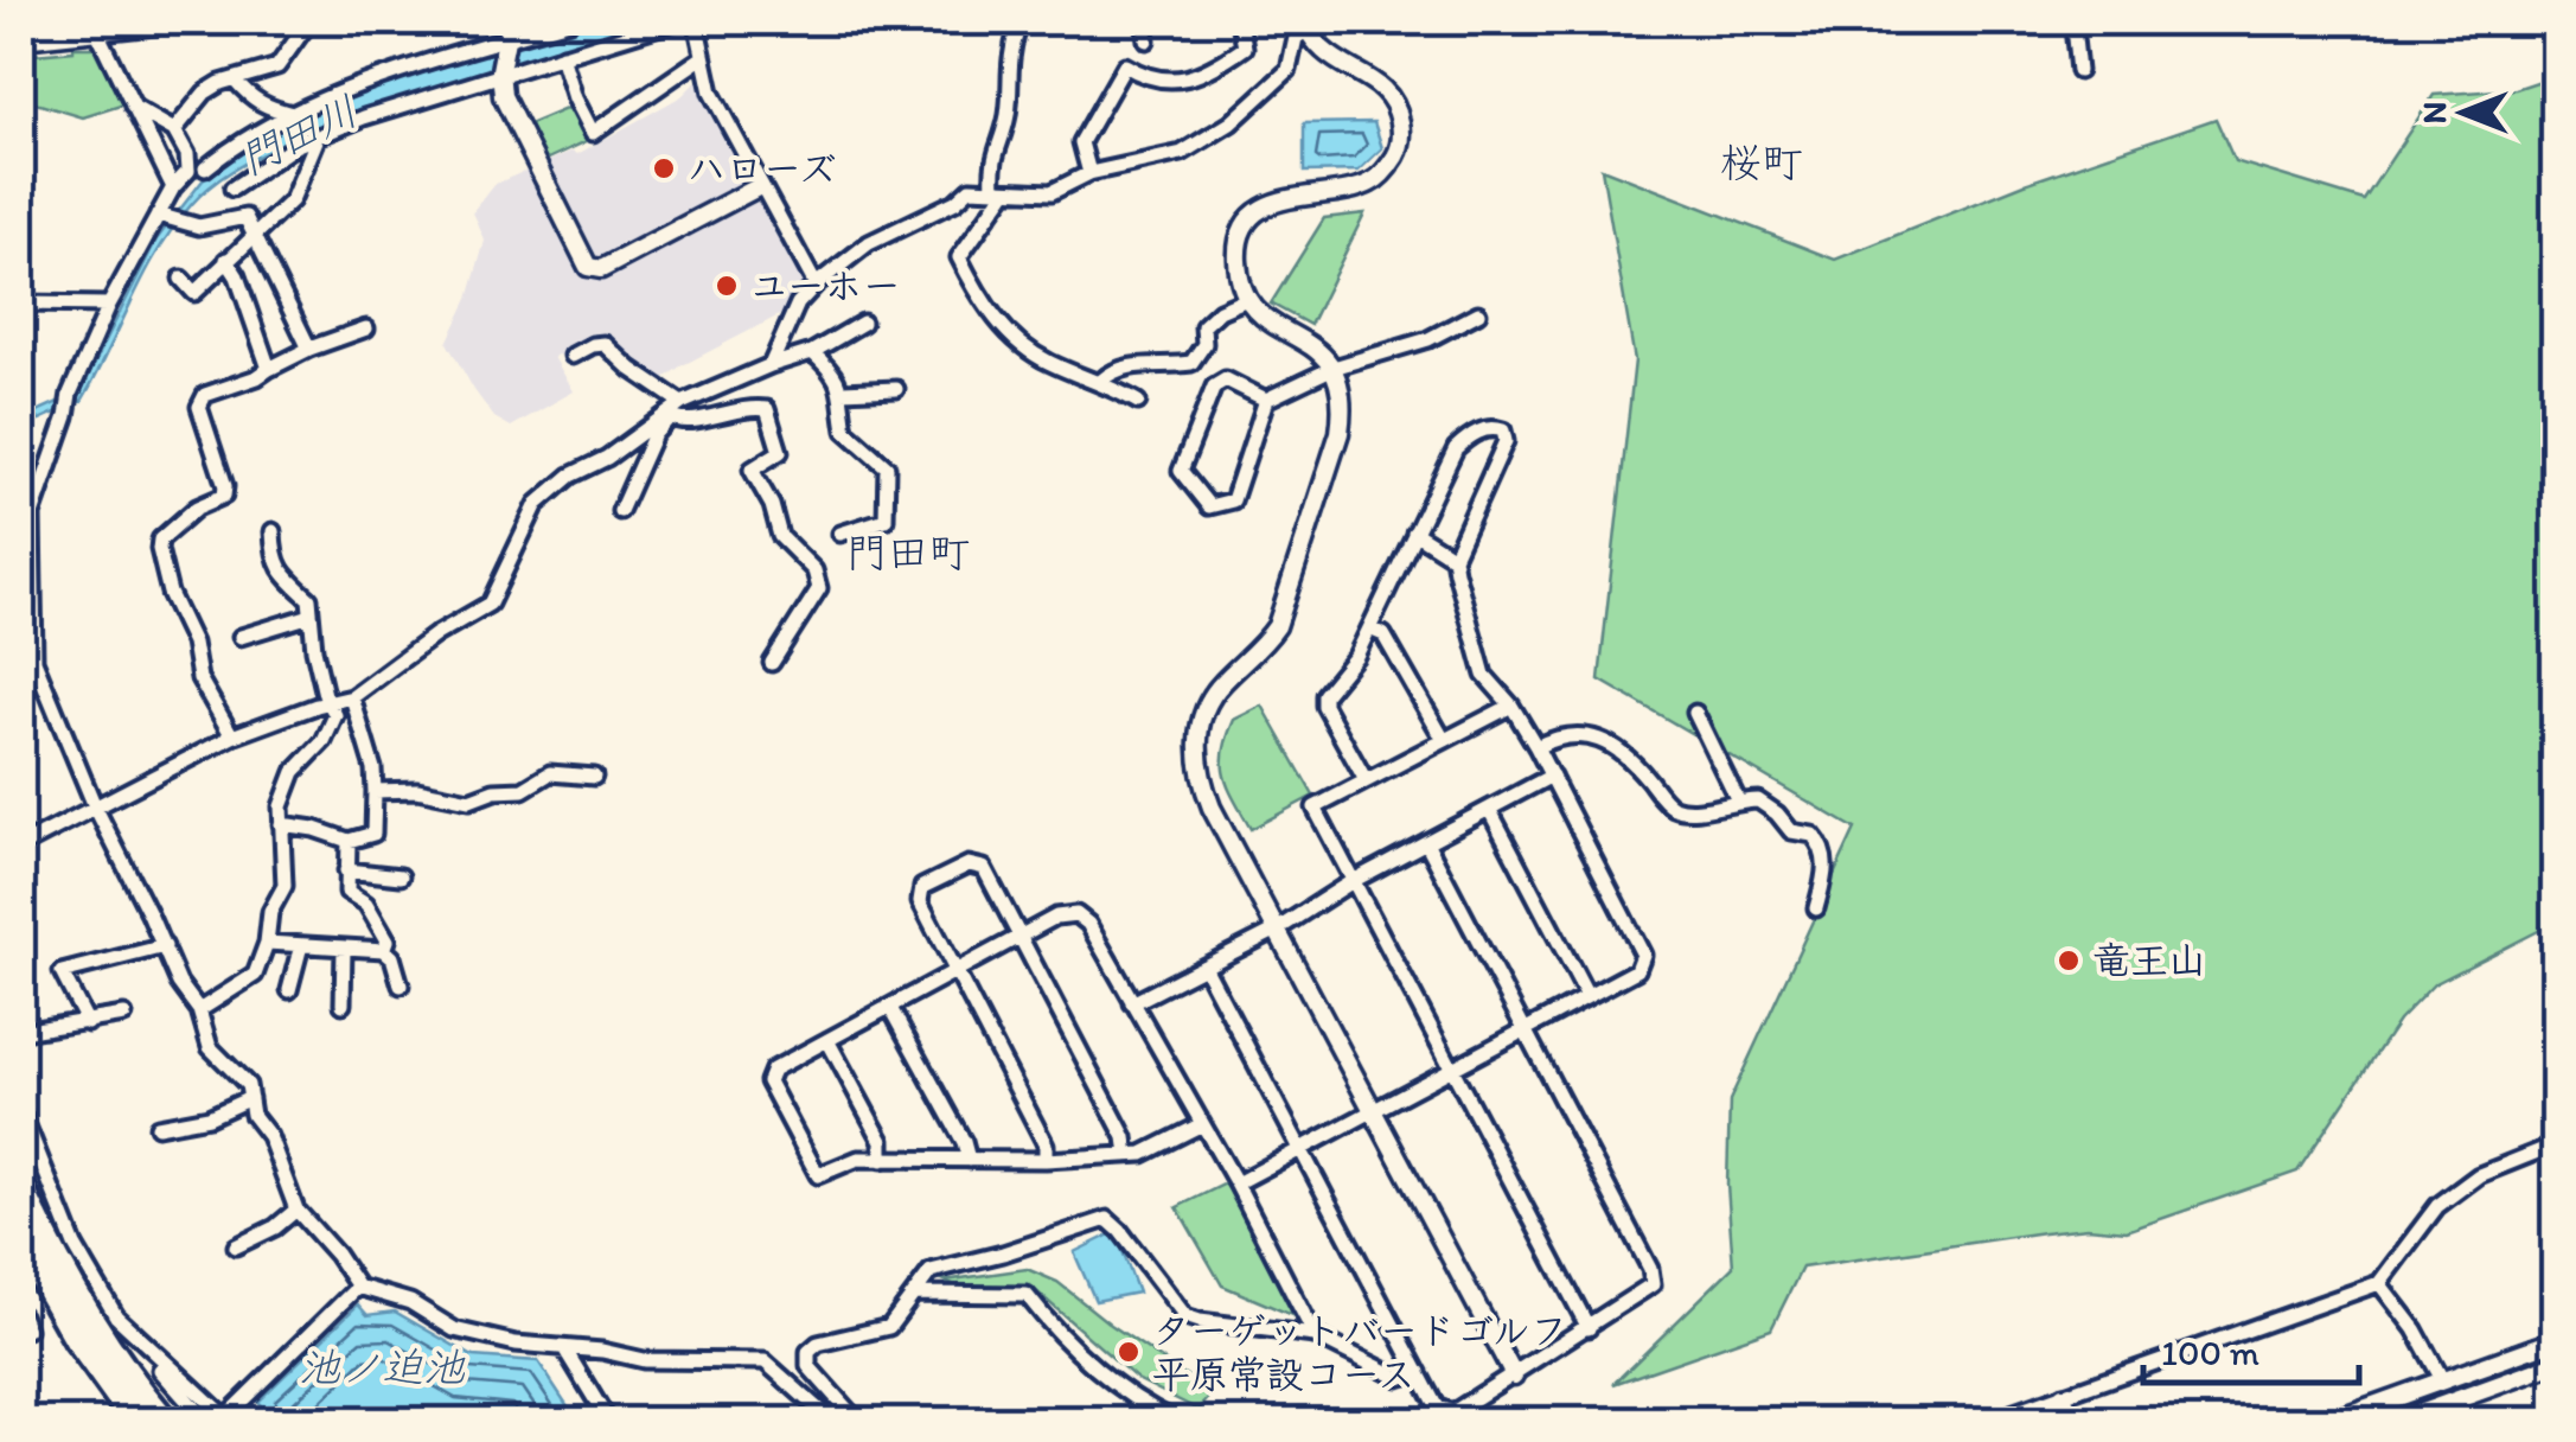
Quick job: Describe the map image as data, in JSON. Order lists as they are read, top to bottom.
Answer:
{
  "districts": ["桜町", "門田町"],
  "water": ["門田川", "池ノ迫池"],
  "places": [
    "ハローズ",
    "ユーホー",
    "竜王山",
    "ターゲットバードゴルフ 平原常設コース"
  ],
  "scale_bar": "100 m",
  "north": "left"
}
